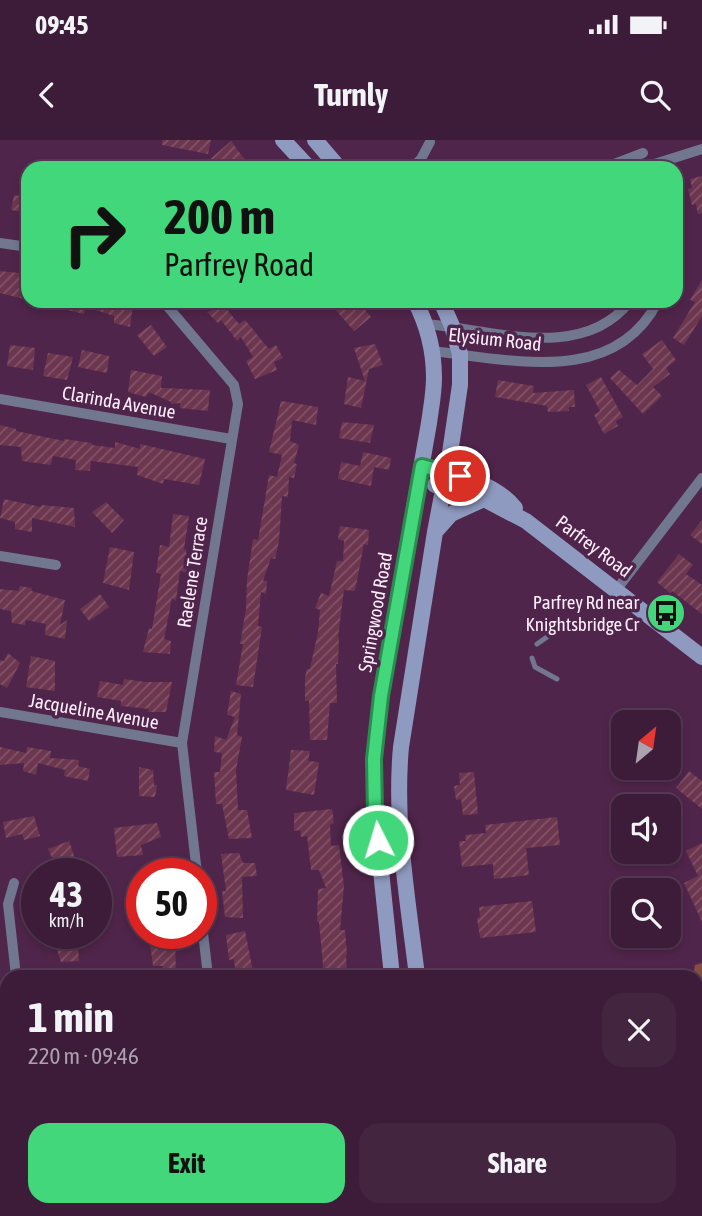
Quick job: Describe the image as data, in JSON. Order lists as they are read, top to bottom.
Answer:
{
  "streets": {
    "main road": ["Parfrey Road", "Springwood Road"],
    "street": [
      "Elysium Road",
      "Clarinda Avenue",
      "Raelene Terrace",
      "Jacqueline Avenue"
    ]
  },
  "crossings": [
    ["Elysium Road", "Springwood Road"],
    ["Clarinda Avenue", "Raelene Terrace"],
    ["Parfrey Road", "Springwood Road"],
    ["Raelene Terrace", "Jacqueline Avenue"]
  ],
  "places": {
    "bus stop": ["Parfrey Rd near Knightsbridge Cr"]
  },
  "north": "top right",
  "page": {
    "status": "09:45",
    "header": "Turnly",
    "turn": ["200 m", "Parfrey Road"],
    "speed": "43 km/h",
    "limit": "50",
    "heading": ["1 min", "220 m · 09:46"],
    "buttons": ["Exit", "Share"]
  }
}
